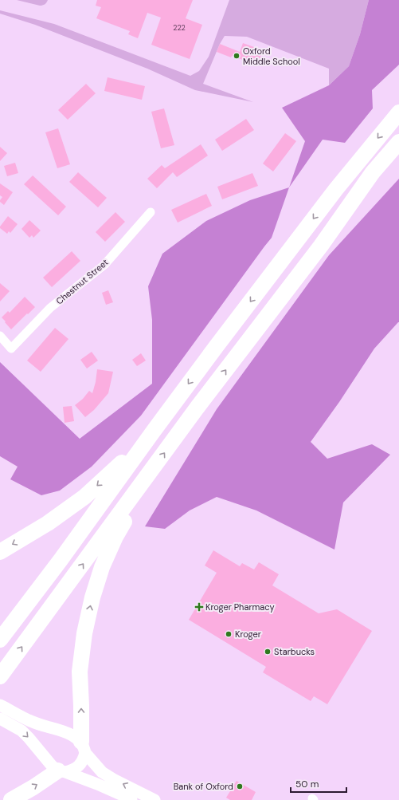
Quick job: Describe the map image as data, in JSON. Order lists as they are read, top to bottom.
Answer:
{
  "streets": {
    "street": ["Chestnut Street"]
  },
  "places": {
    "other": [
      "Oxford Middle School",
      "Kroger",
      "Starbucks",
      "Bank of Oxford"
    ],
    "health": ["Kroger Pharmacy"]
  },
  "house_numbers": ["222"],
  "scale_bar": "50 m"
}
